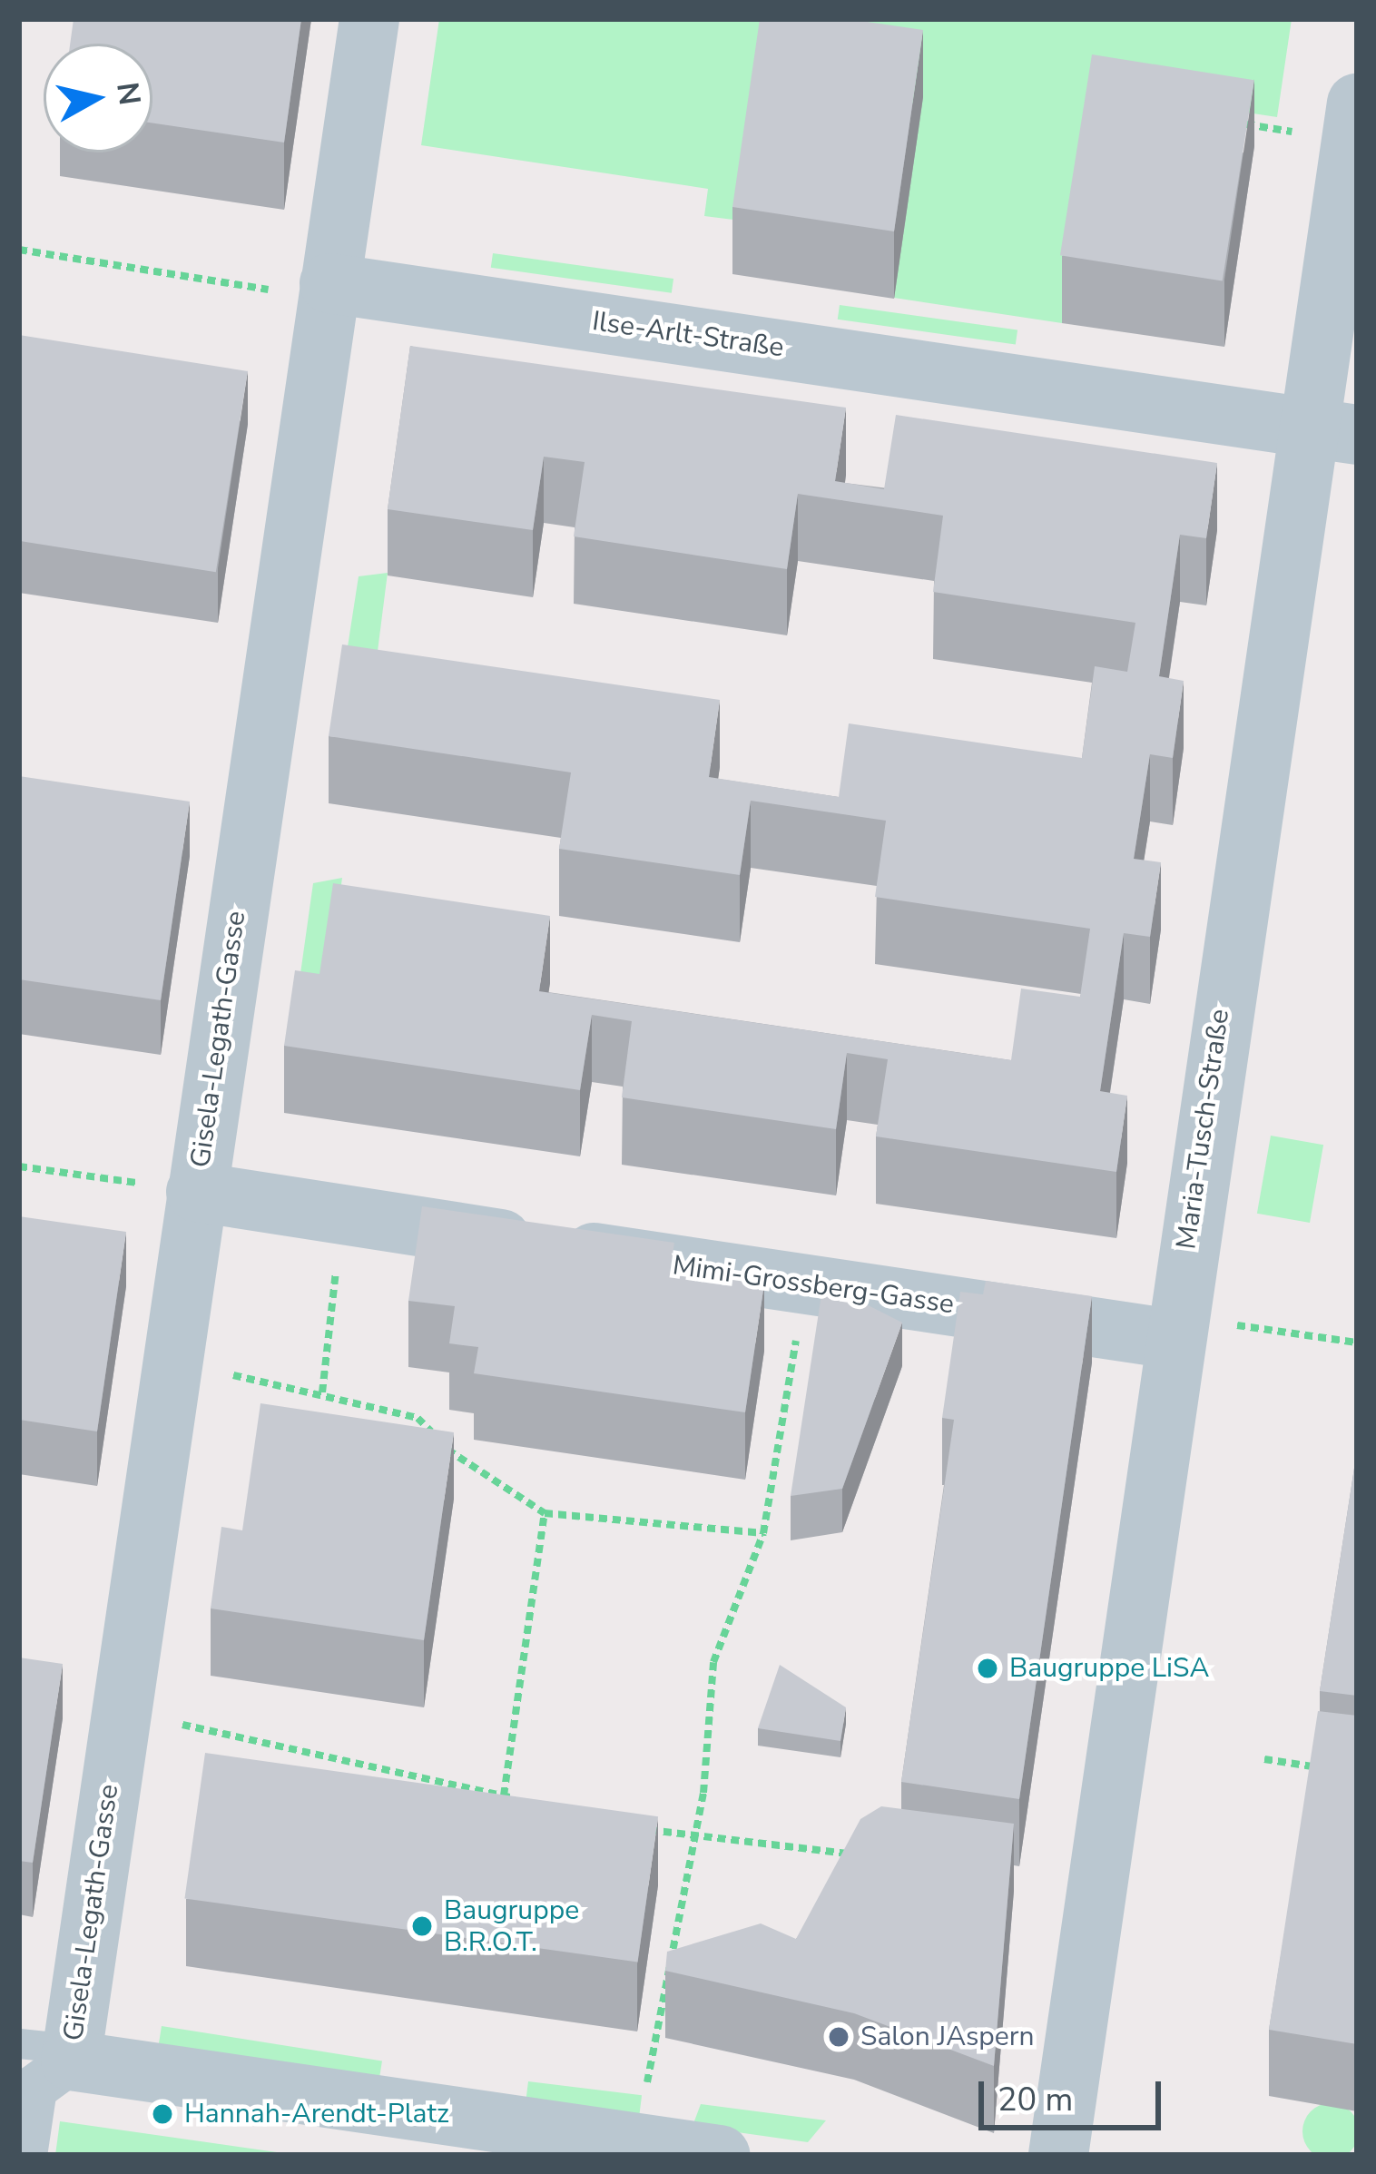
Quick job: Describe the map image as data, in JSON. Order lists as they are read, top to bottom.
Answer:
{
  "streets": {
    "street": [
      "Ilse-Arlt-Straße",
      "Gisela-Legath-Gasse",
      "Maria-Tusch-Straße",
      "Mimi-Grossberg-Gasse"
    ]
  },
  "crossings": [
    ["Ilse-Arlt-Straße", "Gisela-Legath-Gasse"],
    ["Ilse-Arlt-Straße", "Maria-Tusch-Straße"],
    ["Gisela-Legath-Gasse", "Mimi-Grossberg-Gasse"],
    ["Maria-Tusch-Straße", "Mimi-Grossberg-Gasse"]
  ],
  "places": [
    "Baugruppe LiSA",
    "Baugruppe B.R.O.T.",
    "Salon JAspern",
    "Hannah-Arendt-Platz"
  ],
  "scale_bar": "20 m",
  "north": "right"
}
